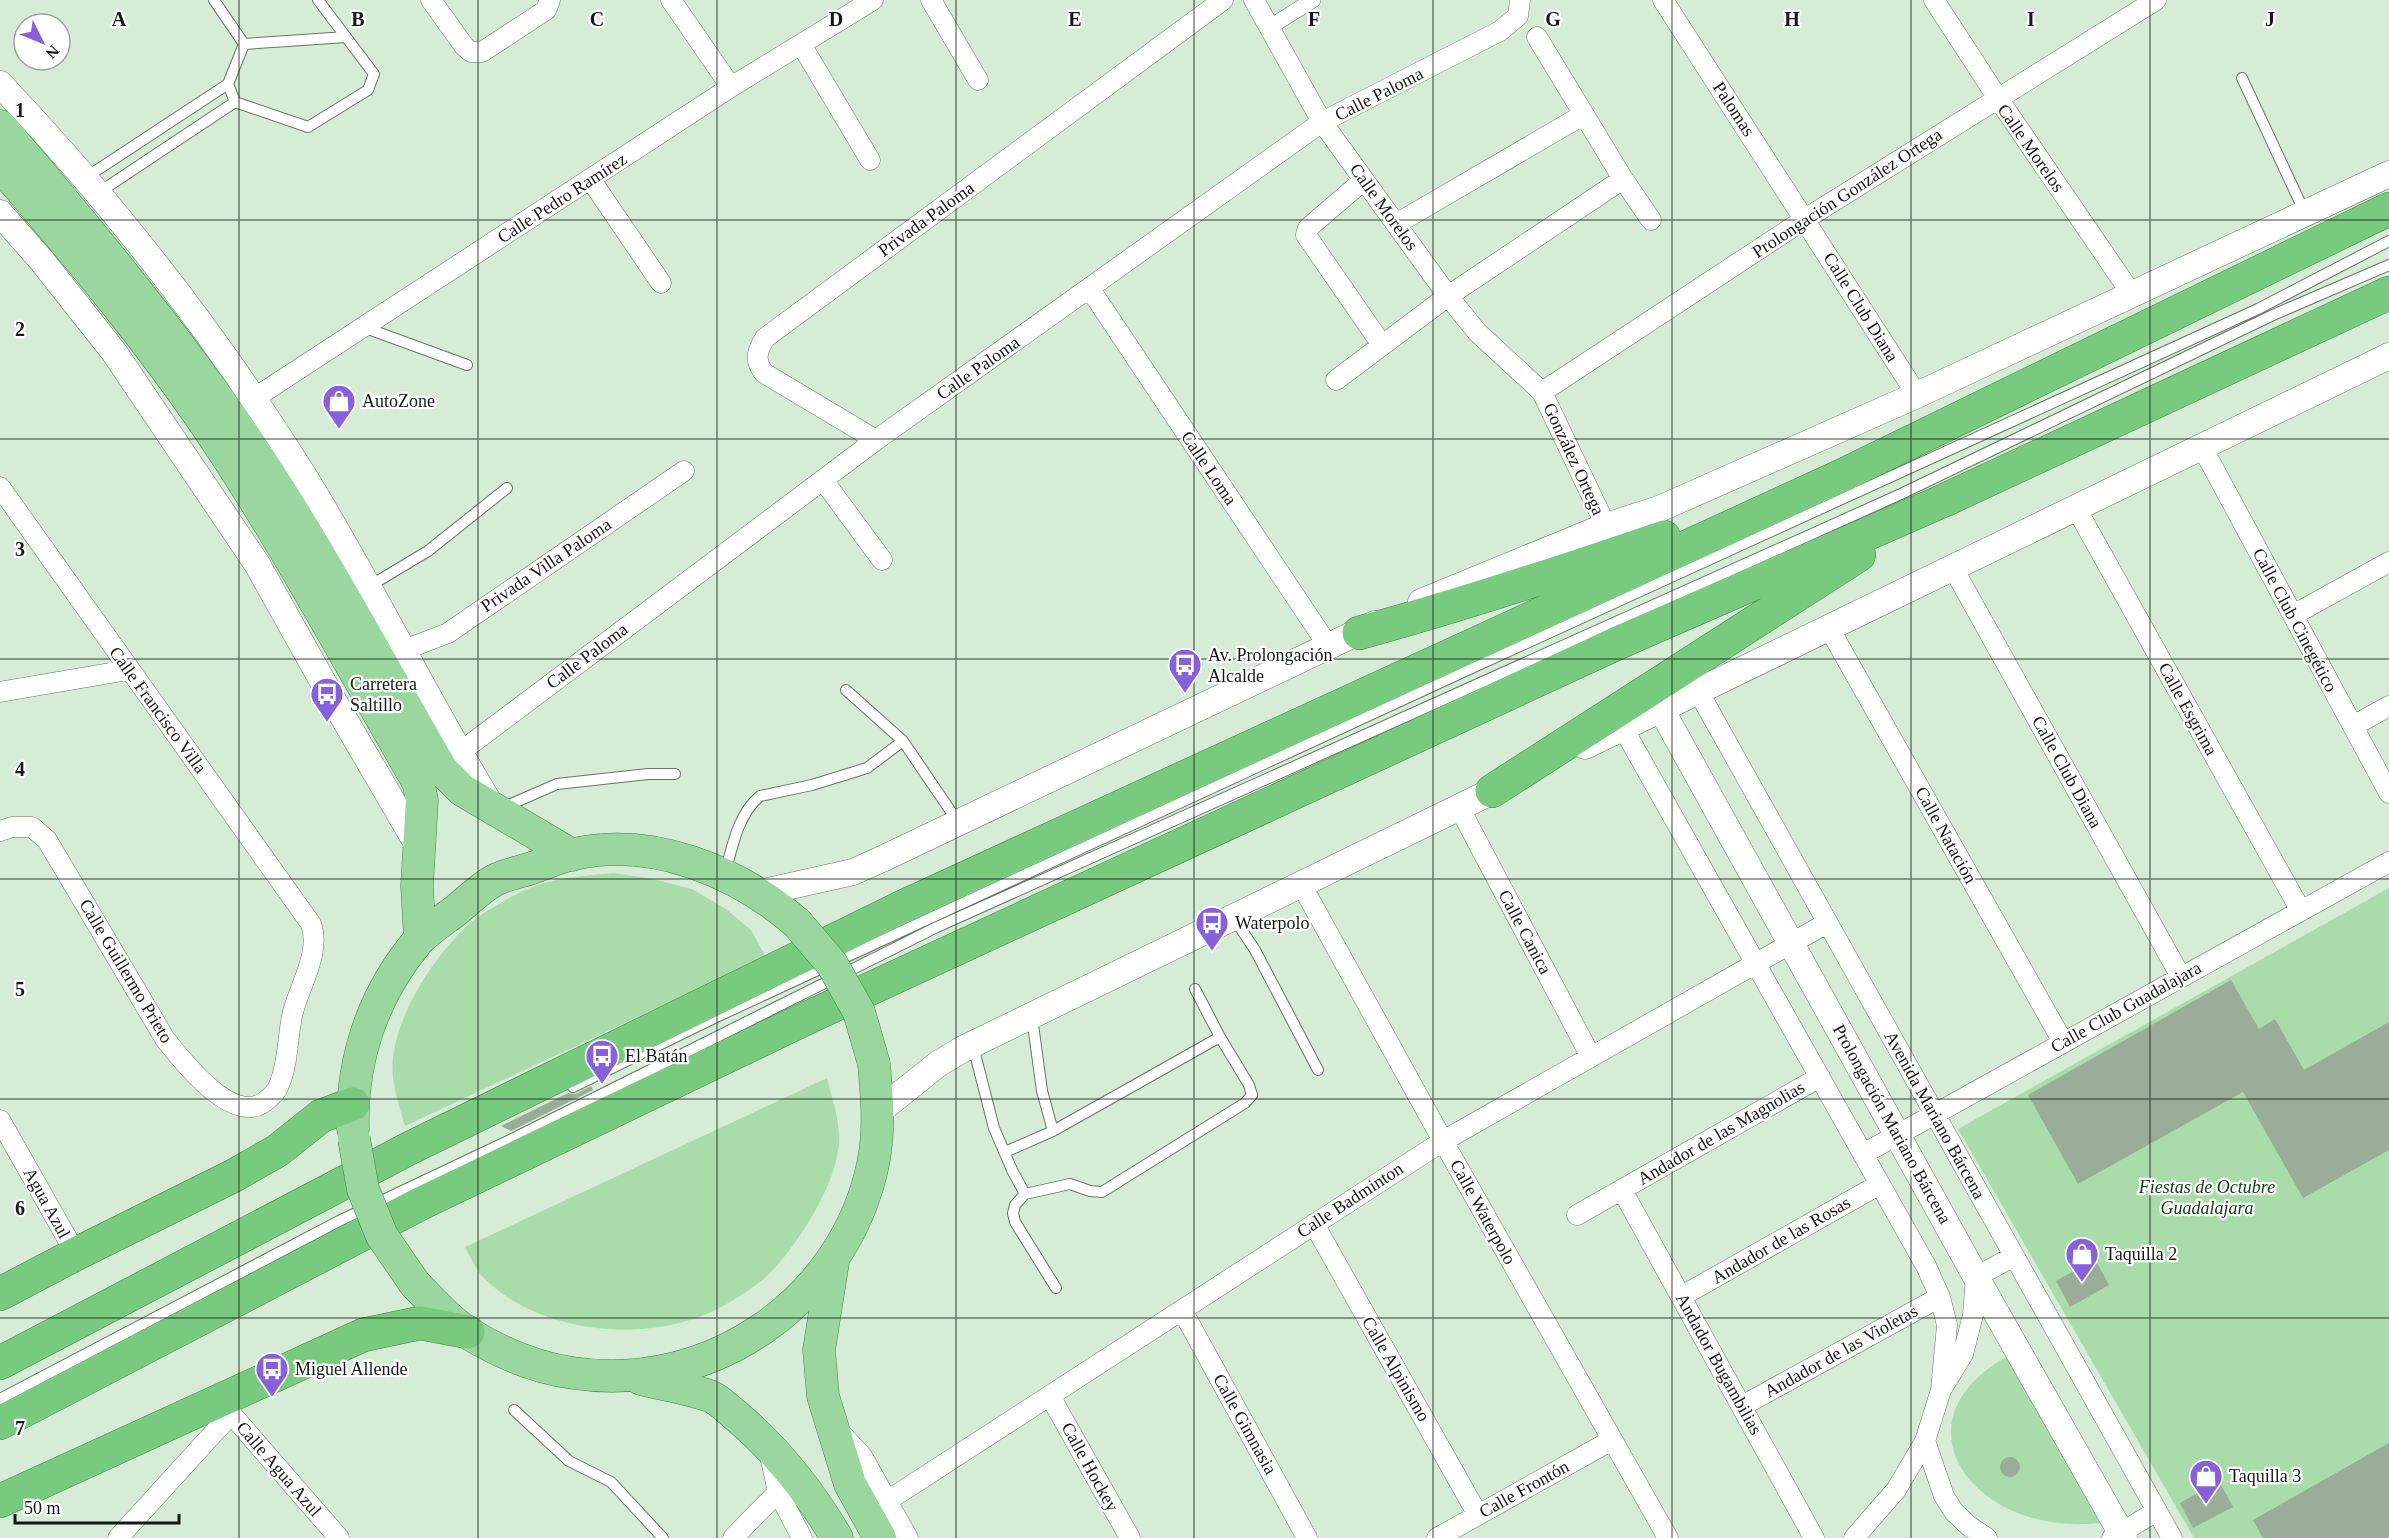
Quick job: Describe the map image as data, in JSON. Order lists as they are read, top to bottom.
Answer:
{
  "streets": {
    "street": [
      "Calle Paloma",
      "Palomas",
      "Calle Morelos",
      "Prolongación González Ortega",
      "Calle Pedro Ramírez",
      "Privada Paloma",
      "Calle Club Diana",
      "González Ortega",
      "Calle Loma",
      "Privada Villa Paloma",
      "Calle Club Cinegético",
      "Calle Esgrima",
      "Calle Francisco Villa",
      "Calle Natación",
      "Calle Canica",
      "Calle Guillermo Prieto",
      "Calle Club Guadalajara",
      "Avenida Mariano Bárcena",
      "Prolongación Mariano Bárcena",
      "Andador de las Magnolias",
      "Calle Badminton",
      "Agua Azul",
      "Calle Waterpolo",
      "Andador de las Rosas",
      "Andador de las Violetas",
      "Andador Bugambilias",
      "Calle Alpinismo",
      "Calle Gimnasia",
      "Calle Hockey",
      "Calle Agua Azul",
      "Calle Frontón"
    ]
  },
  "crossings": [
    ["Calle Paloma", "Calle Morelos"],
    ["Calle Paloma", "Privada Paloma"],
    ["Calle Paloma", "Calle Loma"],
    ["Palomas", "Prolongación González Ortega"],
    ["Palomas", "Calle Club Diana"],
    ["Calle Morelos", "Prolongación González Ortega"],
    ["Calle Morelos", "González Ortega"],
    ["Prolongación González Ortega", "Calle Club Diana"],
    ["Prolongación González Ortega", "González Ortega"],
    ["Calle Club Diana", "Calle Club Guadalajara"],
    ["Calle Esgrima", "Calle Club Guadalajara"],
    ["Calle Francisco Villa", "Calle Guillermo Prieto"],
    ["Calle Natación", "Calle Club Guadalajara"],
    ["Calle Canica", "Calle Badminton"],
    ["Calle Club Guadalajara", "Avenida Mariano Bárcena"],
    ["Calle Club Guadalajara", "Prolongación Mariano Bárcena"],
    ["Avenida Mariano Bárcena", "Calle Badminton"],
    ["Prolongación Mariano Bárcena", "Calle Badminton"],
    ["Andador de las Magnolias", "Andador Bugambilias"],
    ["Calle Badminton", "Calle Waterpolo"],
    ["Calle Badminton", "Calle Alpinismo"],
    ["Calle Badminton", "Calle Gimnasia"],
    ["Calle Badminton", "Calle Hockey"],
    ["Calle Waterpolo", "Calle Frontón"],
    ["Andador de las Rosas", "Andador Bugambilias"],
    ["Andador de las Violetas", "Andador Bugambilias"],
    ["Calle Alpinismo", "Calle Frontón"]
  ],
  "parks": ["Fiestas de Octubre Guadalajara"],
  "places": {
    "shop": ["AutoZone", "Taquilla 2", "Taquilla 3"],
    "bus stop": [
      "Av. Prolongación Alcalde",
      "Carretera Saltillo",
      "Waterpolo",
      "El Batán",
      "Miguel Allende"
    ]
  },
  "scale_bar": "50 m",
  "north": "bottom right",
  "grid": {
    "columns": [
      "A",
      "B",
      "C",
      "D",
      "E",
      "F",
      "G",
      "H",
      "I",
      "J"
    ],
    "rows": [
      "1",
      "2",
      "3",
      "4",
      "5",
      "6",
      "7"
    ]
  }
}
